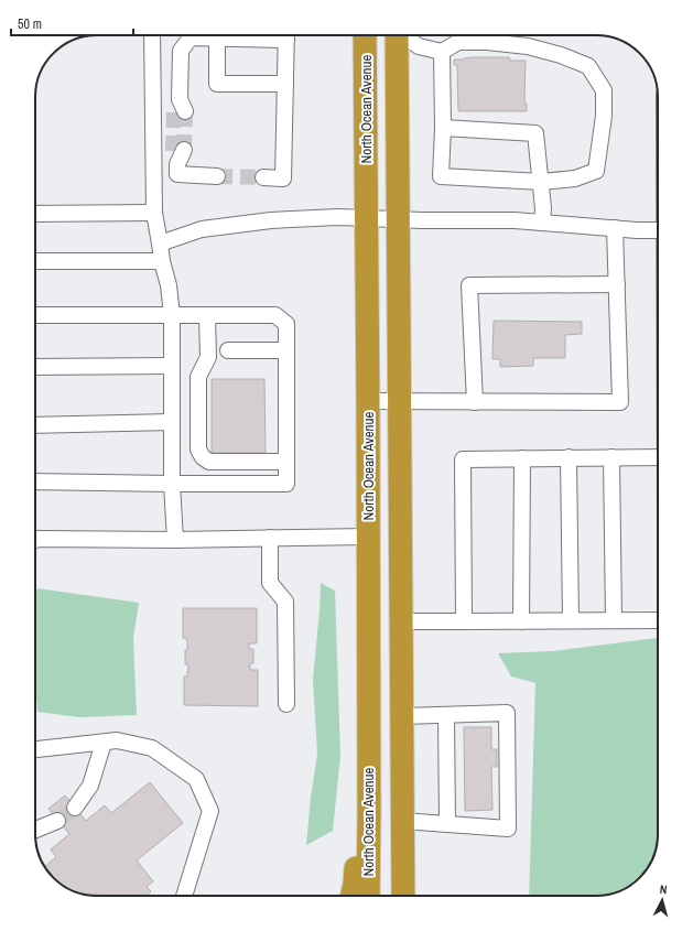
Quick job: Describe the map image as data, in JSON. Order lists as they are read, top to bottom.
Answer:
{
  "streets": {
    "highway": ["North Ocean Avenue"]
  },
  "scale_bar": "50 m",
  "north": "top"
}
